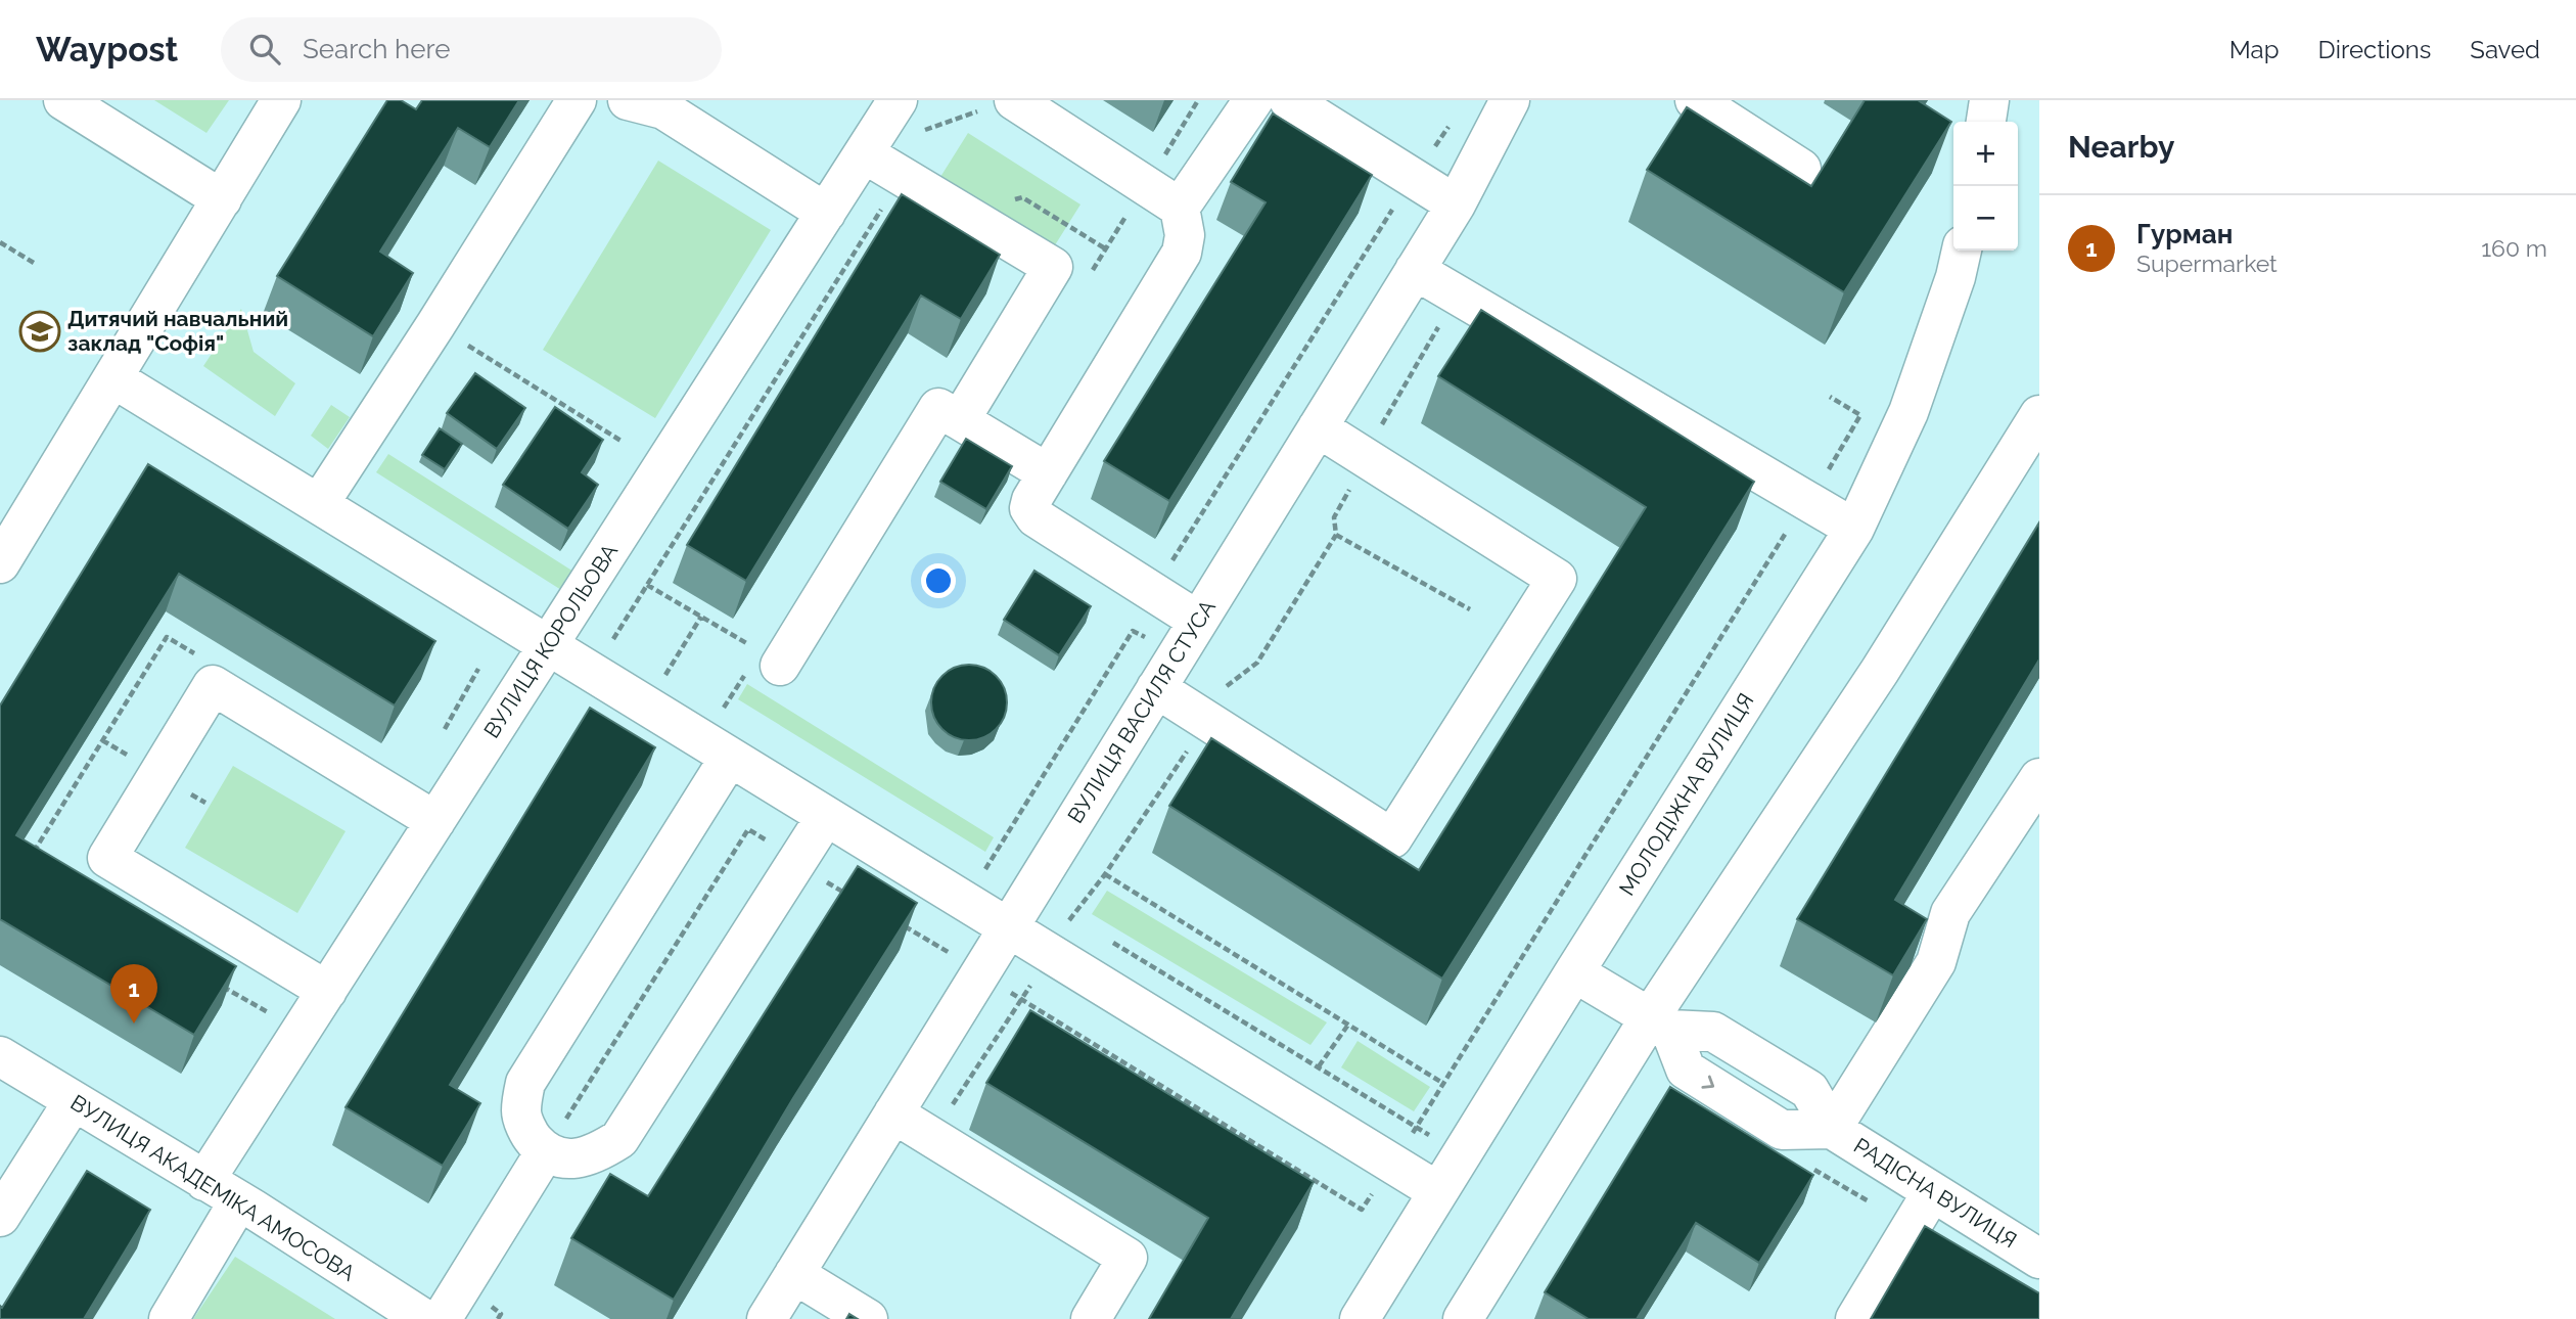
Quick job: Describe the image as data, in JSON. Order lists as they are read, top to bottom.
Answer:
{
  "streets": {
    "street": [
      "ВУЛИЦЯ КОРОЛЬОВА",
      "ВУЛИЦЯ ВАСИЛЯ СТУСА",
      "МОЛОДІЖНА ВУЛИЦЯ",
      "ВУЛИЦЯ АКАДЕМІКА АМОСОВА",
      "РАДІСНА ВУЛИЦЯ"
    ]
  },
  "crossings": [
    ["ВУЛИЦЯ КОРОЛЬОВА", "ВУЛИЦЯ АКАДЕМІКА АМОСОВА"]
  ],
  "places": {
    "school or university": ["Дитячий навчальний заклад \"Софія\""]
  },
  "page": {
    "header": "Waypost",
    "search": "Search here",
    "nav": ["Map", "Directions", "Saved"],
    "heading": "Nearby",
    "map_buttons": ["+", "−"],
    "list": [
      {
        "mark": "1",
        "name": "Гурман",
        "note": "Supermarket",
        "value": "160 m"
      }
    ],
    "pins": "1"
  }
}
